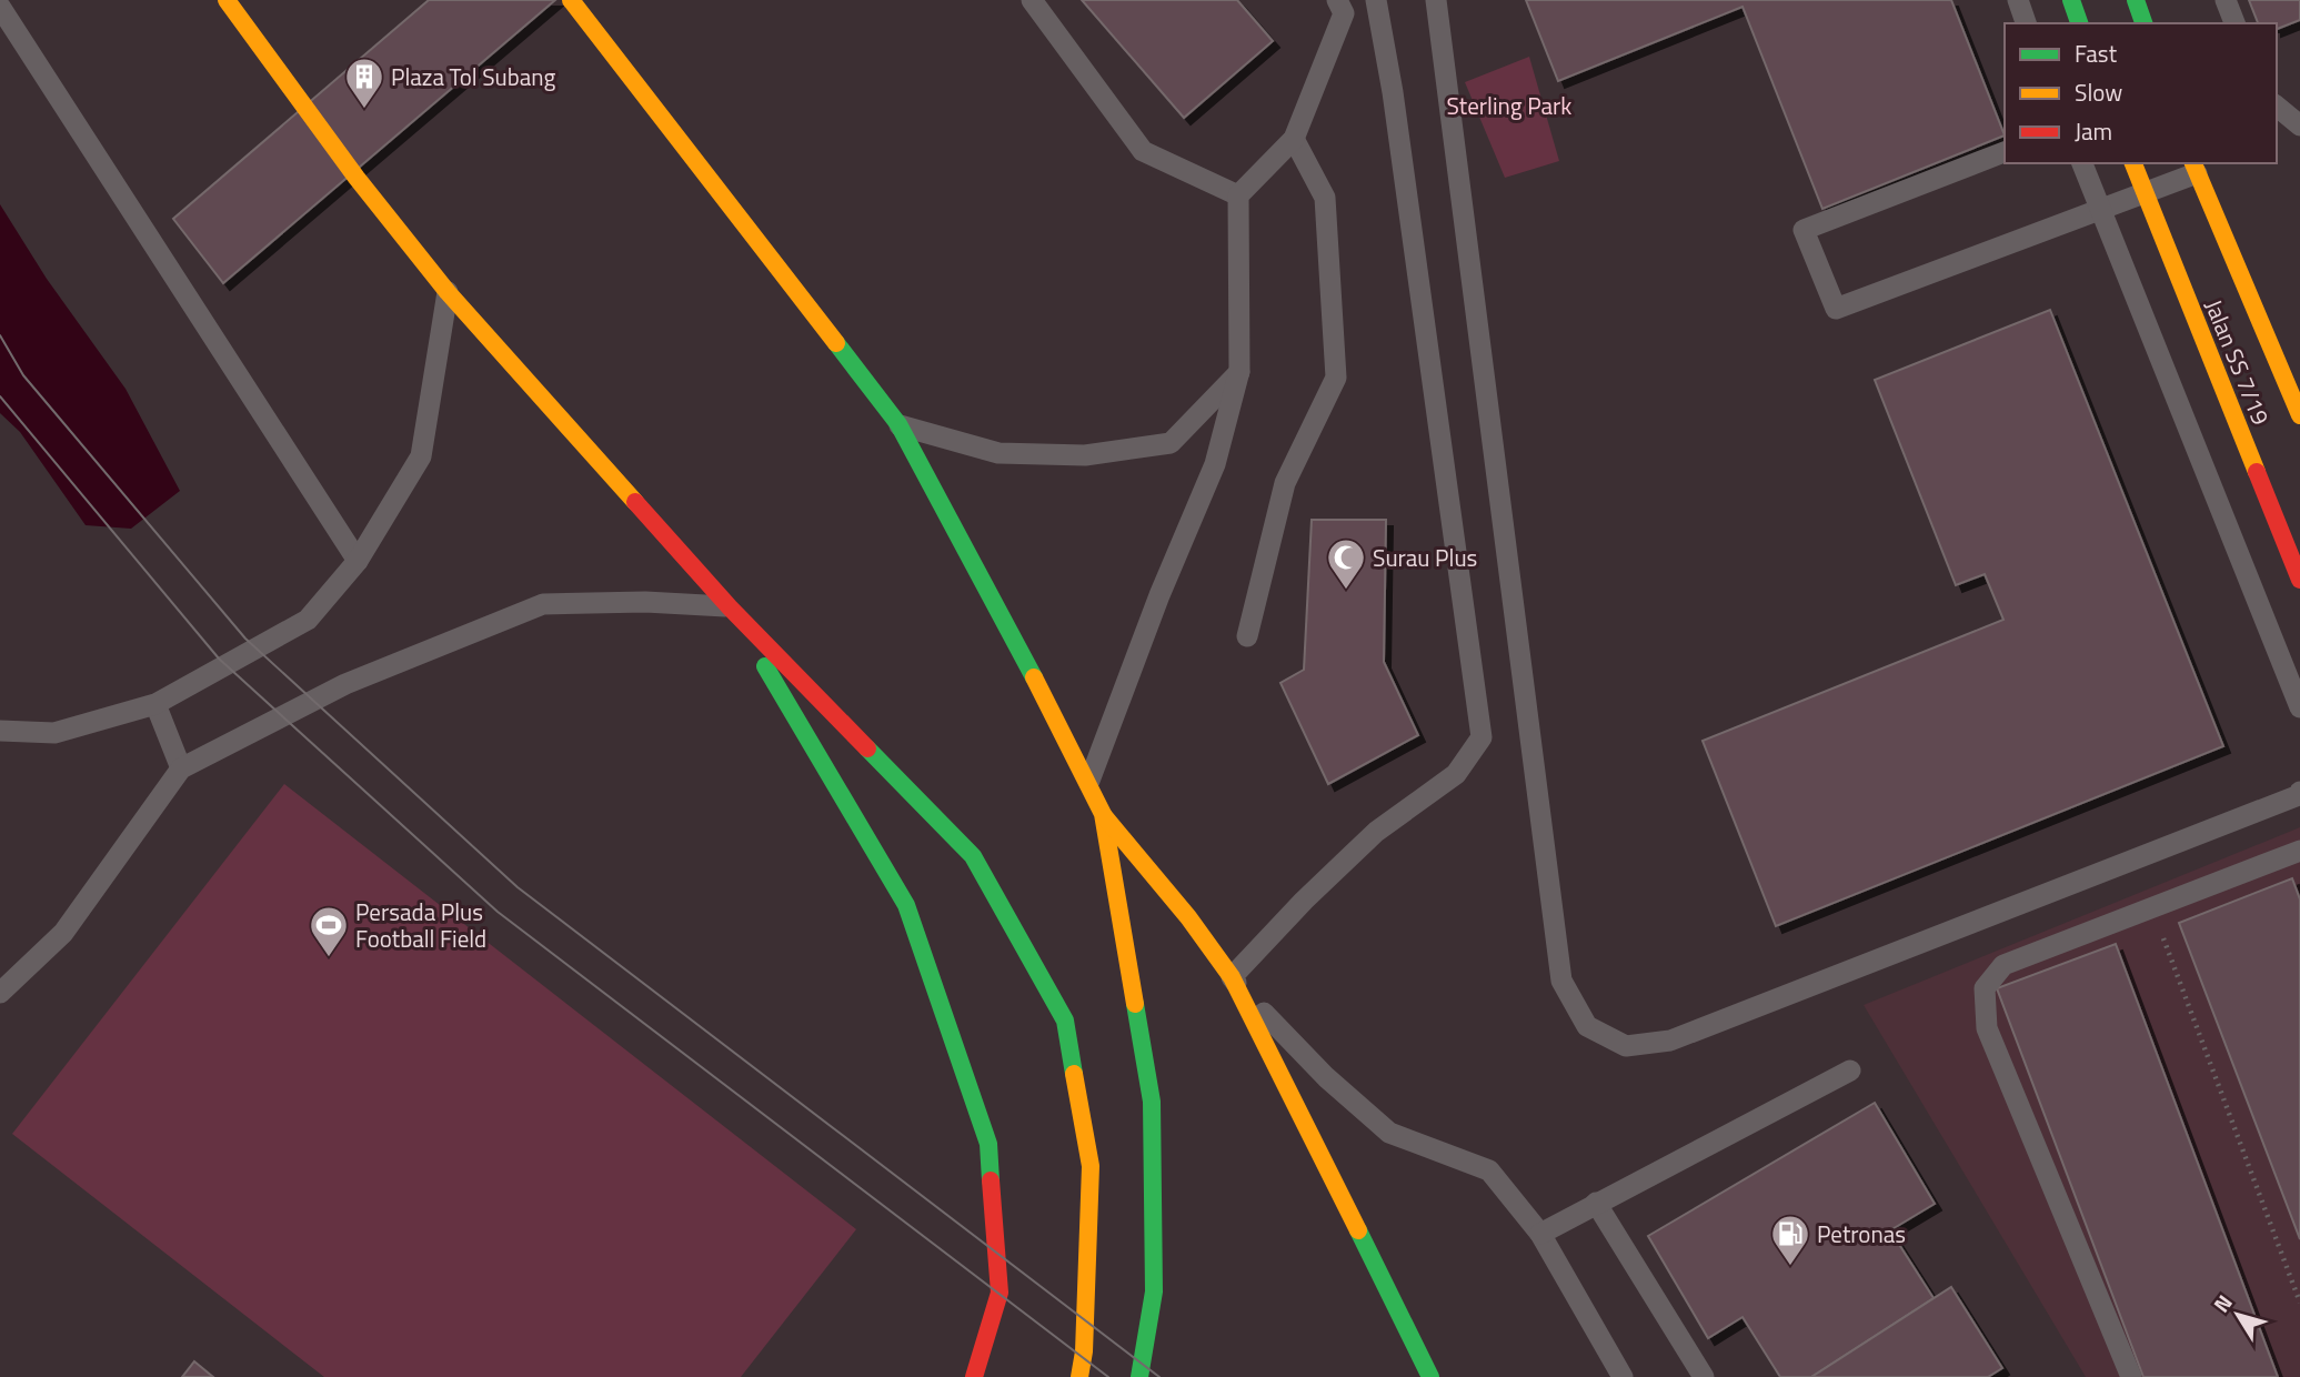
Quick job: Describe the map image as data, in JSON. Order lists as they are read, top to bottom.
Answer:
{
  "streets": {
    "main road": ["Jalan SS 7/19"]
  },
  "parks": ["Sterling Park"],
  "places": {
    "building": ["Plaza Tol Subang"],
    "mosque": ["Surau Plus"],
    "sports": ["Persada Plus Football Field"],
    "fuel station": ["Petronas"]
  },
  "legend": ["Fast", "Slow", "Jam"],
  "north": "top left"
}
